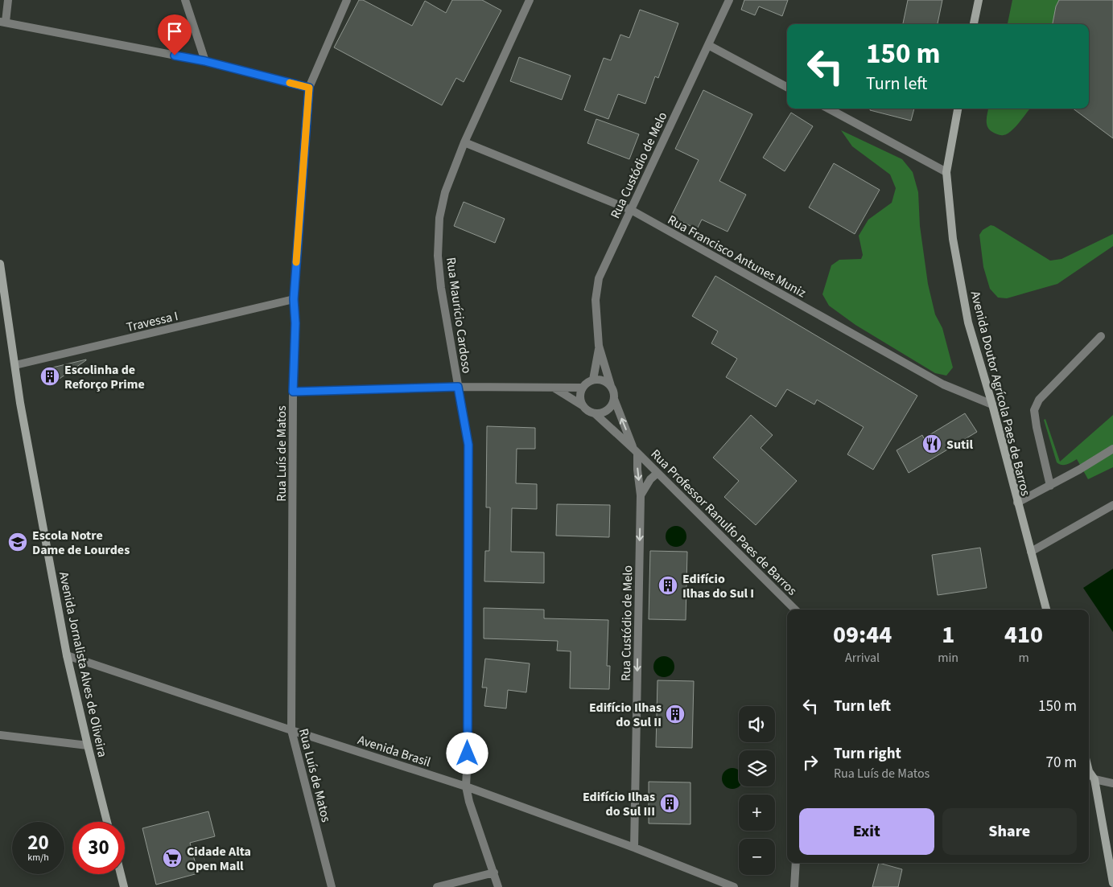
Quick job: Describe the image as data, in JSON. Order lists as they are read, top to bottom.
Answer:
{
  "streets": {
    "street": [
      "Rua Custódio de Melo",
      "Rua Francisco Antunes Muniz",
      "Rua Maurício Cardoso",
      "Travessa I",
      "Avenida Doutor Agrícola Paes de Barros",
      "Rua Luís de Matos",
      "Rua Professor Ranulfo Paes de Barros",
      "Avenida Jornalista Alves de Oliveira",
      "Avenida Brasil"
    ]
  },
  "crossings": [
    ["Rua Custódio de Melo", "Rua Francisco Antunes Muniz"],
    ["Rua Custódio de Melo", "Rua Professor Ranulfo Paes de Barros"],
    ["Rua Custódio de Melo", "Avenida Brasil"],
    ["Rua Francisco Antunes Muniz", "Rua Maurício Cardoso"],
    ["Rua Francisco Antunes Muniz", "Avenida Doutor Agrícola Paes de Barros"],
    ["Rua Maurício Cardoso", "Avenida Brasil"],
    ["Travessa I", "Rua Luís de Matos"],
    ["Travessa I", "Avenida Jornalista Alves de Oliveira"],
    ["Rua Luís de Matos", "Avenida Brasil"],
    ["Avenida Jornalista Alves de Oliveira", "Avenida Brasil"]
  ],
  "one_way": ["Rua Custódio de Melo"],
  "places": {
    "building": [
      "Escolinha de Reforço Prime",
      "Edifício Ilhas do Sul I",
      "Edifício Ilhas do Sul II",
      "Edifício Ilhas do Sul III"
    ],
    "restaurant": ["Sutil"],
    "school or university": ["Escola Notre Dame de Lourdes"],
    "supermarket": ["Cidade Alta Open Mall"]
  },
  "page": {
    "turn": ["150 m", "Turn left"],
    "eta": [
      "09:44",
      "Arrival",
      "1",
      "min",
      "410",
      "m"
    ],
    "list": [
      {
        "name": "Turn left",
        "value": "150 m"
      },
      {
        "name": "Turn right",
        "note": "Rua Luís de Matos",
        "value": "70 m"
      }
    ],
    "map_buttons": ["+", "−"],
    "buttons": ["Exit", "Share"],
    "speed": "20 km/h",
    "limit": "30"
  }
}
